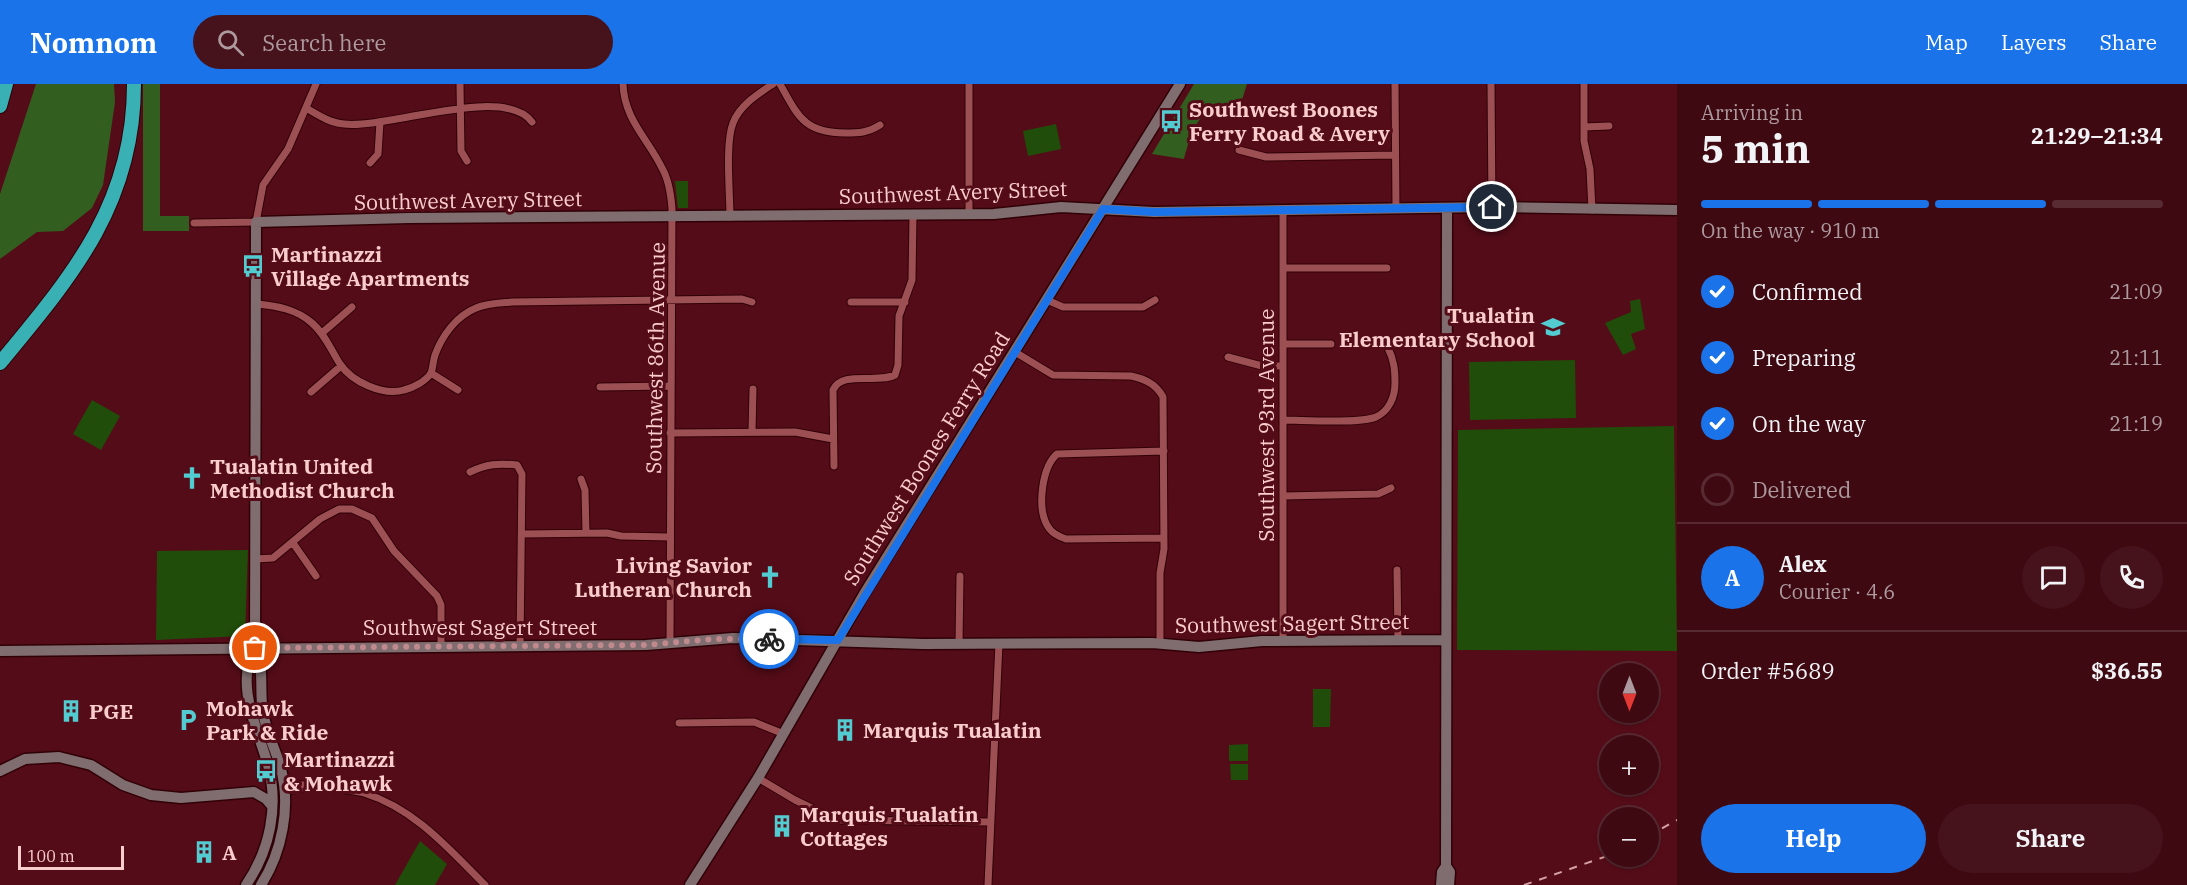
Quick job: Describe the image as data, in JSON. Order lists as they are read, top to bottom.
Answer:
{
  "streets": {
    "street": [
      "Southwest Avery Street",
      "Southwest 86th Avenue",
      "Southwest 93rd Avenue",
      "Southwest Boones Ferry Road",
      "Southwest Sagert Street"
    ]
  },
  "crossings": [
    ["Southwest Avery Street", "Southwest 86th Avenue"],
    ["Southwest Avery Street", "Southwest 93rd Avenue"],
    ["Southwest Avery Street", "Southwest Boones Ferry Road"],
    ["Southwest 86th Avenue", "Southwest Sagert Street"],
    ["Southwest 93rd Avenue", "Southwest Sagert Street"],
    ["Southwest Boones Ferry Road", "Southwest Sagert Street"]
  ],
  "places": {
    "bus stop": ["Southwest Boones Ferry Road & Avery", "Martinazzi Village Apartments", "Martinazzi & Mohawk"],
    "school or university": ["Tualatin Elementary School"],
    "church": ["Tualatin United Methodist Church", "Living Savior Lutheran Church"],
    "building": [
      "PGE",
      "Marquis Tualatin",
      "Marquis Tualatin Cottages",
      "A"
    ],
    "parking": ["Mohawk Park & Ride"]
  },
  "scale_bar": "100 m",
  "north": "bottom",
  "page": {
    "header": "Nomnom",
    "search": "Search here",
    "nav": ["Map", "Layers", "Share"],
    "heading": ["5 min", "Arriving in", "21:29–21:34"],
    "panel": [
      "Alex",
      "Courier · 4.6",
      "Order #5689",
      "$36.55"
    ],
    "bar": "On the way · 910 m",
    "list": [
      ["Confirmed", "21:09"],
      ["Preparing", "21:11"],
      ["On the way", "21:19"],
      "Delivered"
    ],
    "round": "A",
    "map_buttons": ["+", "−"],
    "buttons": ["Help", "Share"],
    "scale": "100 m"
  }
}
